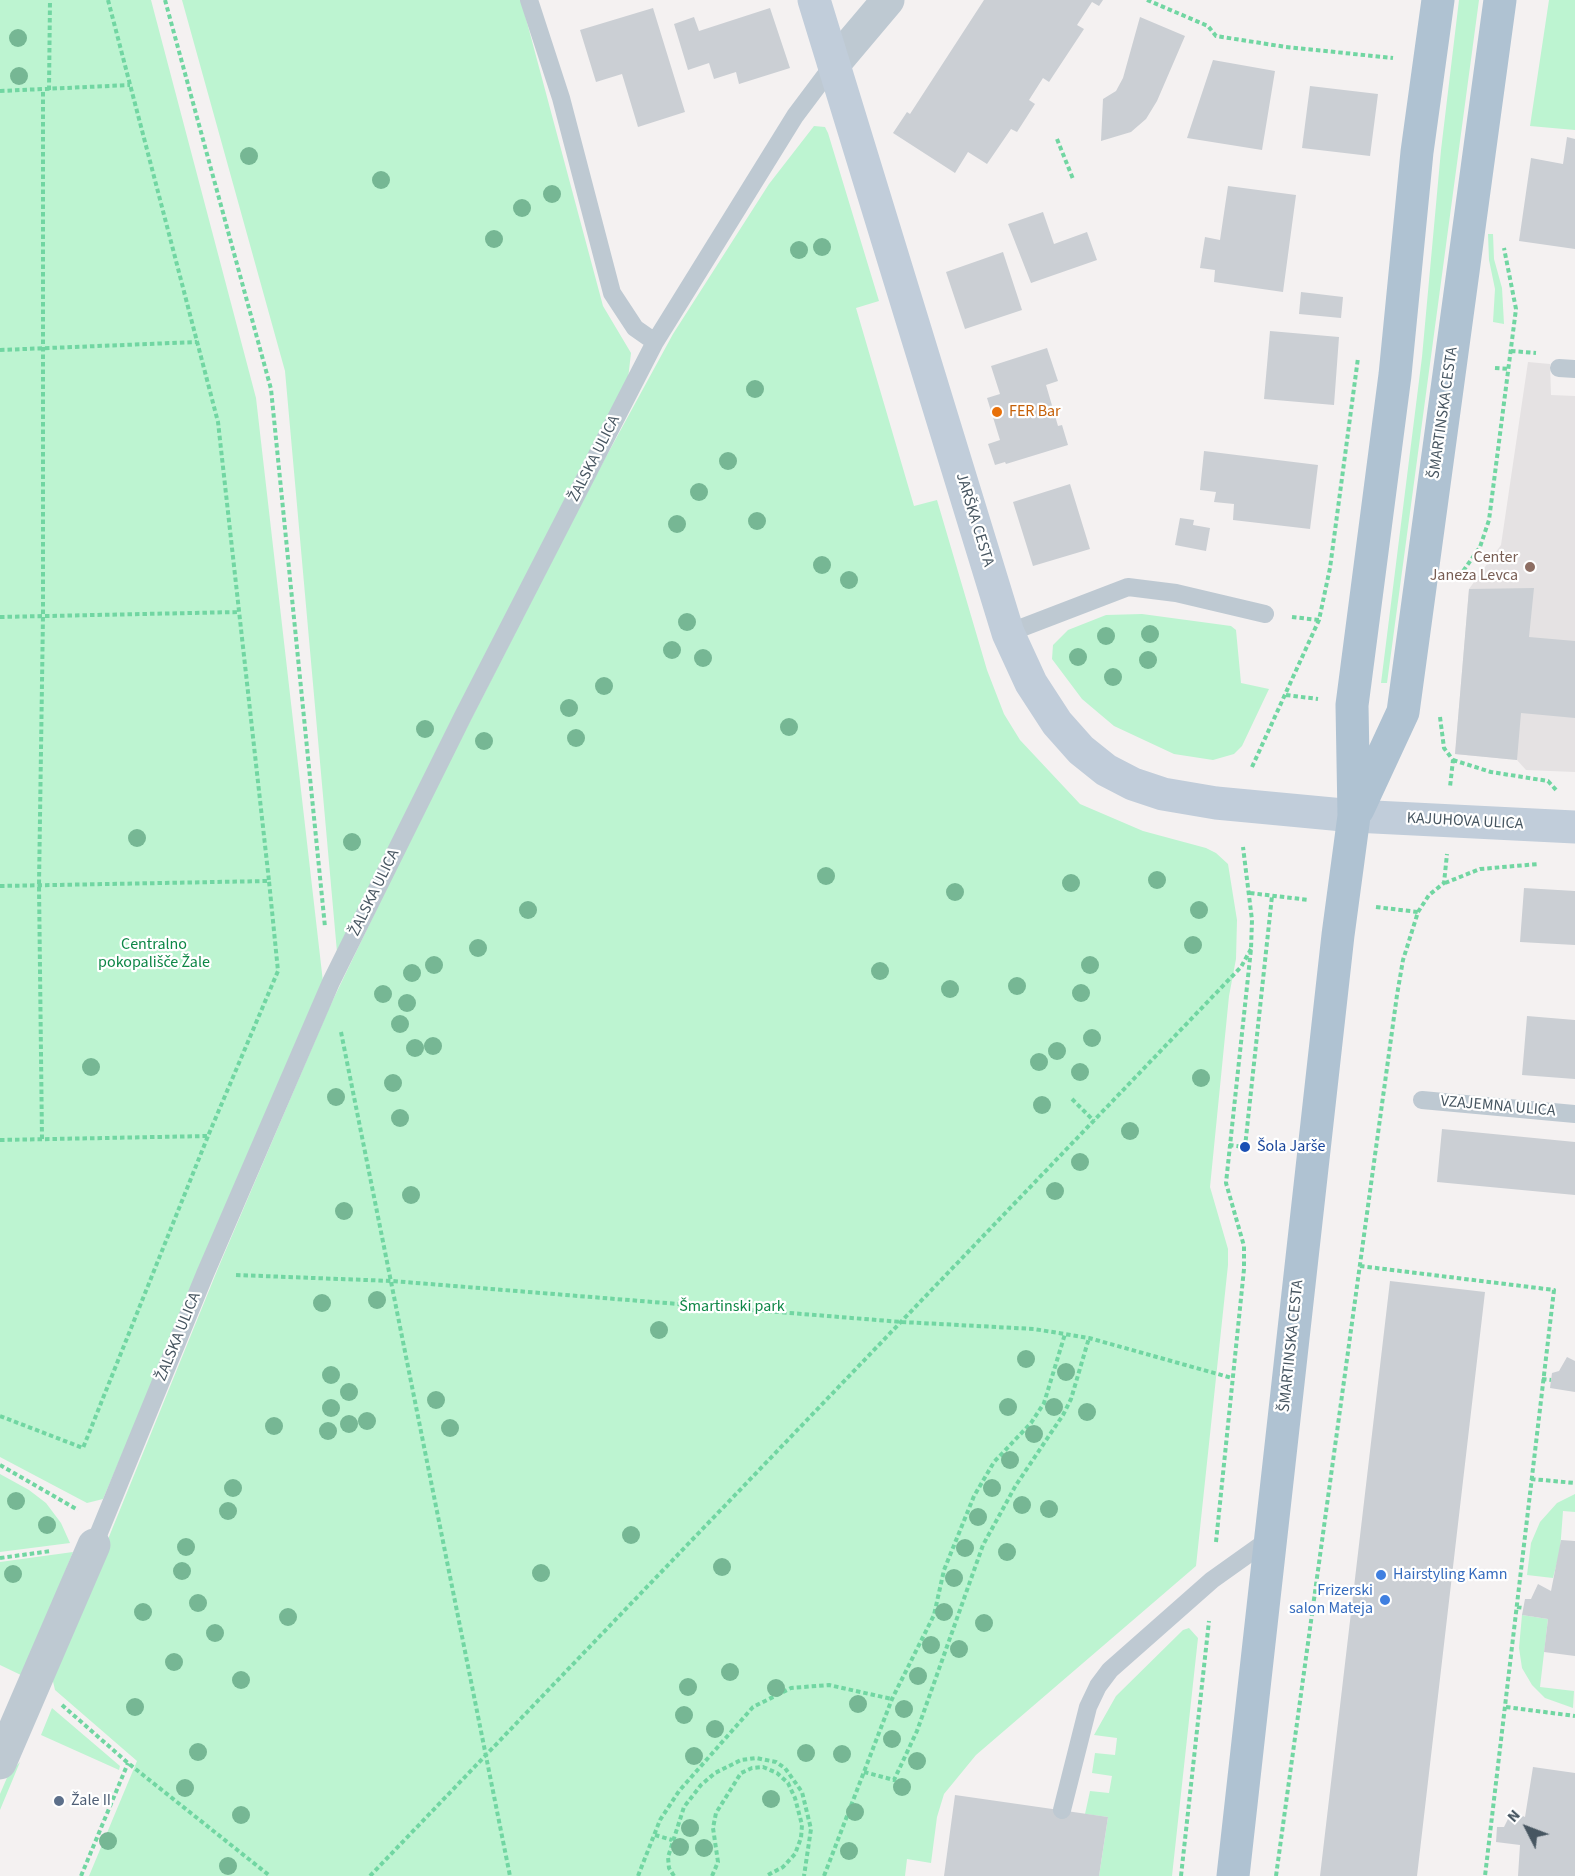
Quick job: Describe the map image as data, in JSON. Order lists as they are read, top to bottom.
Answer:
{
  "streets": {
    "main road": ["ŠMARTINSKA CESTA"],
    "street": ["ŽALSKA ULICA", "JARŠKA CESTA", "KAJUHOVA ULICA"],
    "lane": ["VZAJEMNA ULICA"]
  },
  "crossings": [
    ["ŠMARTINSKA CESTA", "JARŠKA CESTA"],
    ["ŠMARTINSKA CESTA", "KAJUHOVA ULICA"],
    ["ŽALSKA ULICA", "JARŠKA CESTA"],
    ["JARŠKA CESTA", "KAJUHOVA ULICA"]
  ],
  "parks": ["Centralno pokopališče Žale", "Šmartinski park"],
  "places": [
    "FER Bar",
    "Center Janeza Levca",
    "Šola Jarše",
    "Hairstyling Kamn",
    "Frizerski salon Mateja",
    "Žale II"
  ],
  "north": "top left"
}
